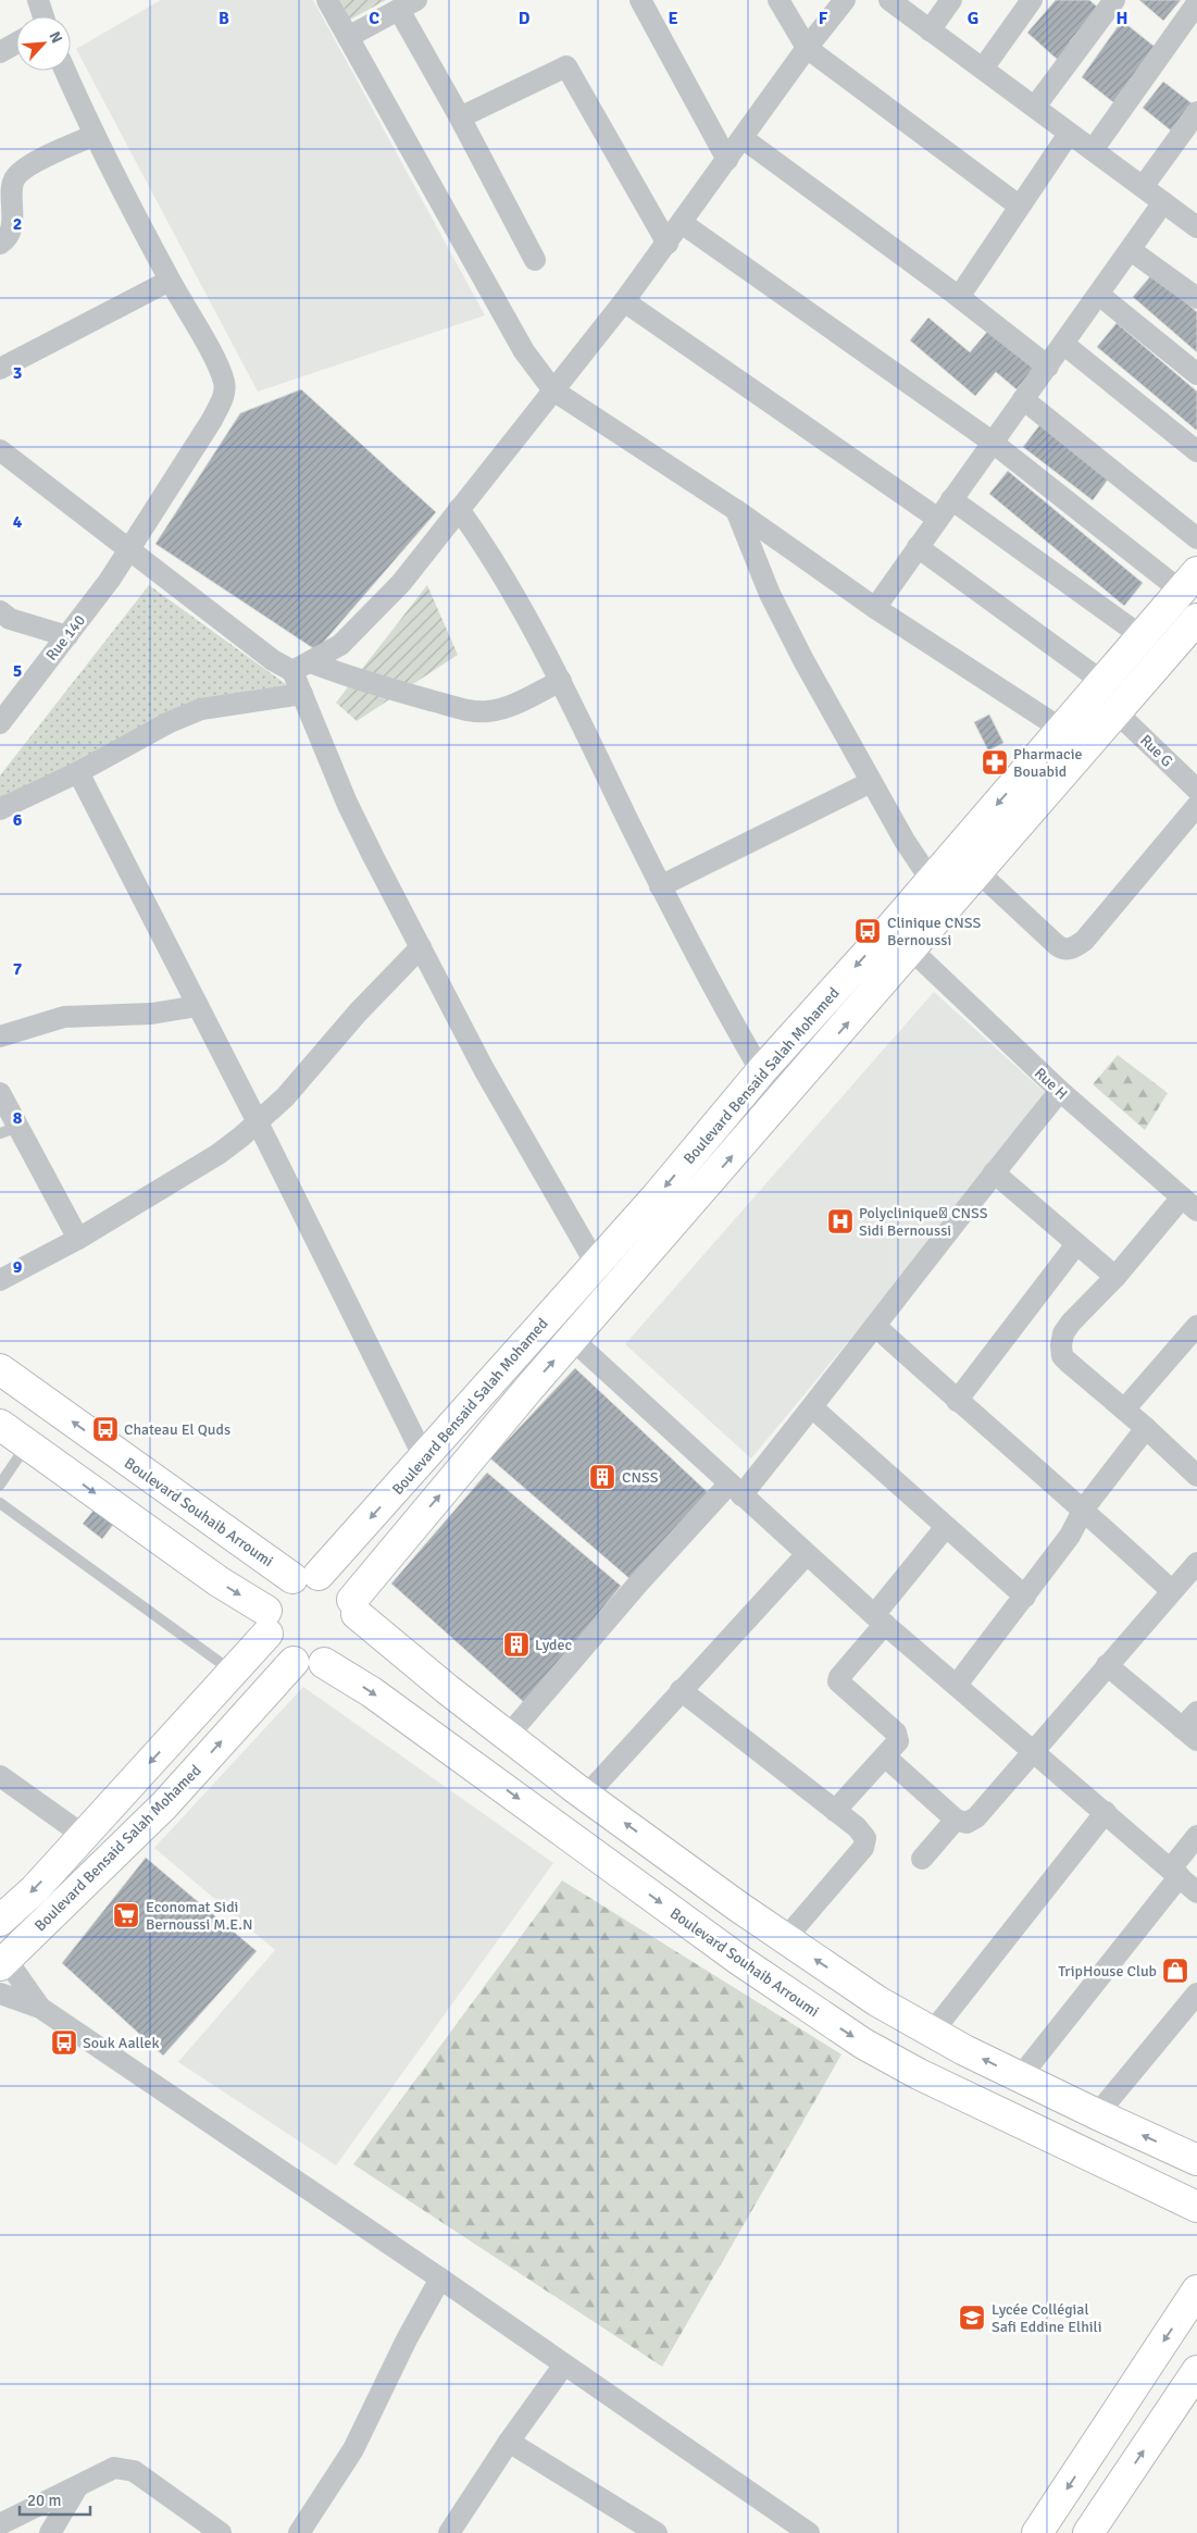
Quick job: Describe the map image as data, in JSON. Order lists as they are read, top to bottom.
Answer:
{
  "streets": {
    "street": [
      "Rue 140",
      "Rue G",
      "Boulevard Bensaid Salah Mohamed",
      "Rue H",
      "Boulevard Souhaib Arroumi"
    ]
  },
  "crossings": [
    ["Rue G", "Boulevard Bensaid Salah Mohamed"],
    ["Boulevard Bensaid Salah Mohamed", "Rue H"],
    ["Boulevard Bensaid Salah Mohamed", "Boulevard Souhaib Arroumi"]
  ],
  "places": {
    "pharmacy": ["Pharmacie Bouabid"],
    "bus stop": ["Clinique CNSS Bernoussi", "Chateau El Quds", "Souk Aallek"],
    "hospital": ["Polyclinique ِCNSS Sidi Bernoussi"],
    "building": ["CNSS", "Lydec"],
    "supermarket": ["Economat Sidi Bernoussi M.E.N"],
    "shop": ["TripHouse Club"],
    "school or university": ["Lycée Collégial Safi Eddine Elhili"]
  },
  "scale_bar": "20 m",
  "north": "top right",
  "grid": {
    "columns": [
      "B",
      "C",
      "D",
      "E",
      "F",
      "G",
      "H"
    ],
    "rows": [
      "2",
      "3",
      "4",
      "5",
      "6",
      "7",
      "8",
      "9"
    ]
  }
}
